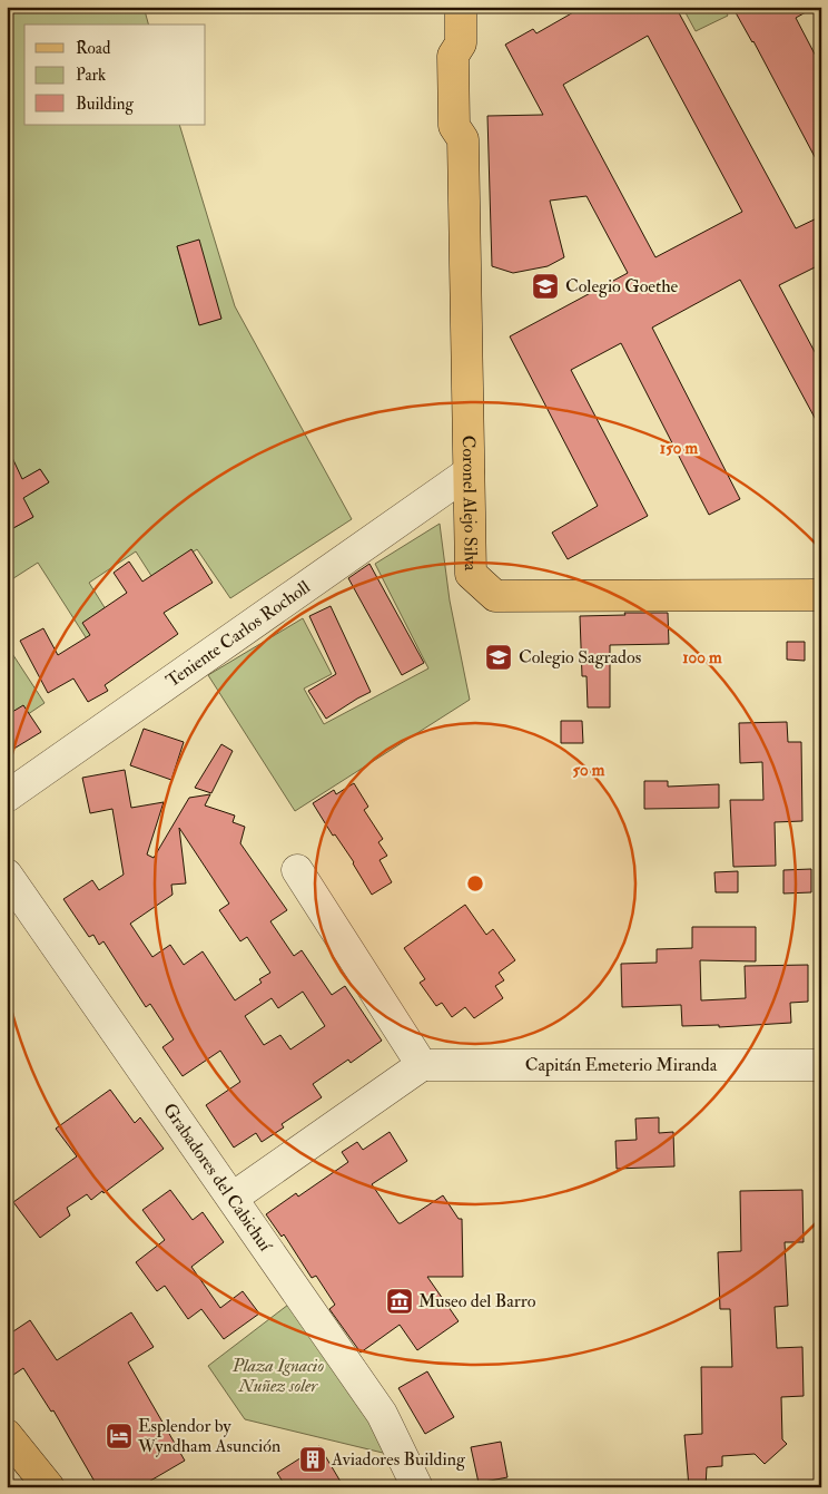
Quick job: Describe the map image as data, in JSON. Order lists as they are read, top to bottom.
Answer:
{
  "streets": {
    "main road": ["Coronel Alejo Silva"],
    "street": ["Teniente Carlos Rocholl", "Capitán Emeterio Miranda", "Grabadores del Cabichuí"]
  },
  "crossings": [
    ["Coronel Alejo Silva", "Teniente Carlos Rocholl"]
  ],
  "parks": ["Plaza Ignacio Nuñez soler"],
  "places": {
    "school or university": ["Colegio Goethe", "Colegio Sagrados"],
    "museum": ["Museo del Barro"],
    "hotel": ["Esplendor by Wyndham Asunción"],
    "building": ["Aviadores Building"]
  },
  "legend": ["Road", "Park", "Building"],
  "rings": ["150 m", "100 m", "50 m"]
}
